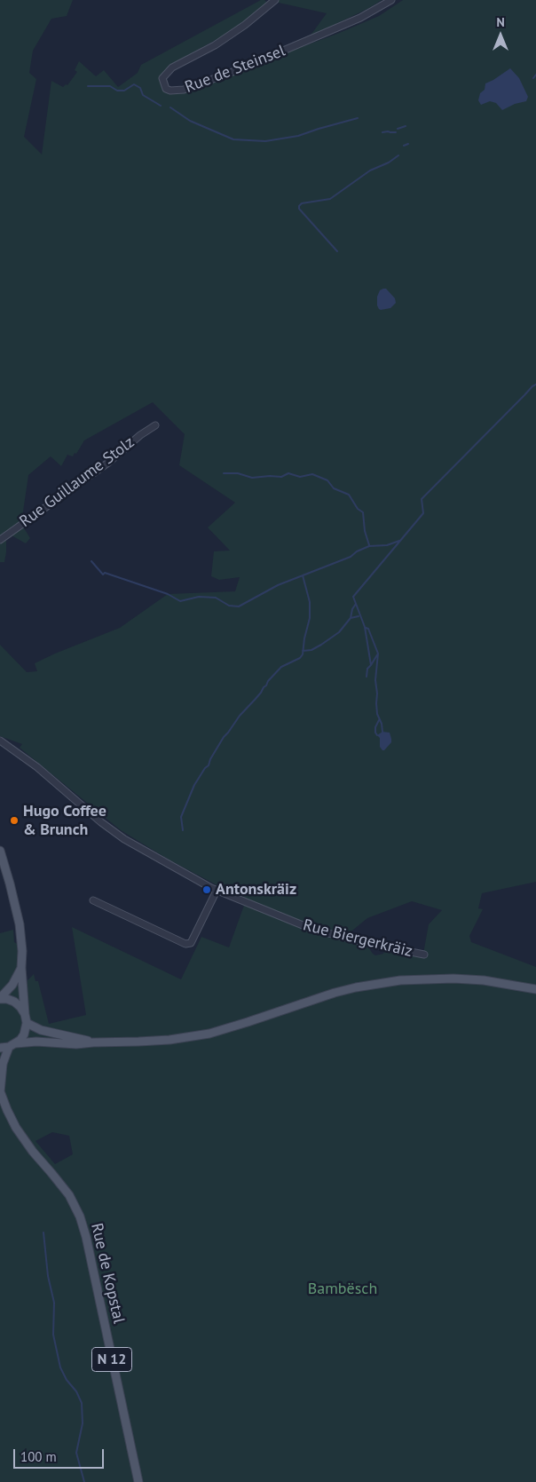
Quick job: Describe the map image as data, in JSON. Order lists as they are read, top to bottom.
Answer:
{
  "streets": {
    "main road": ["Rue de Kopstal", "N 12"],
    "street": ["Rue de Steinsel", "Rue Guillaume Stolz", "Rue Biergerkräiz"]
  },
  "parks": ["Bambësch"],
  "places": ["Hugo Coffee & Brunch", "Antonskräiz"],
  "scale_bar": "100 m",
  "north": "top"
}
